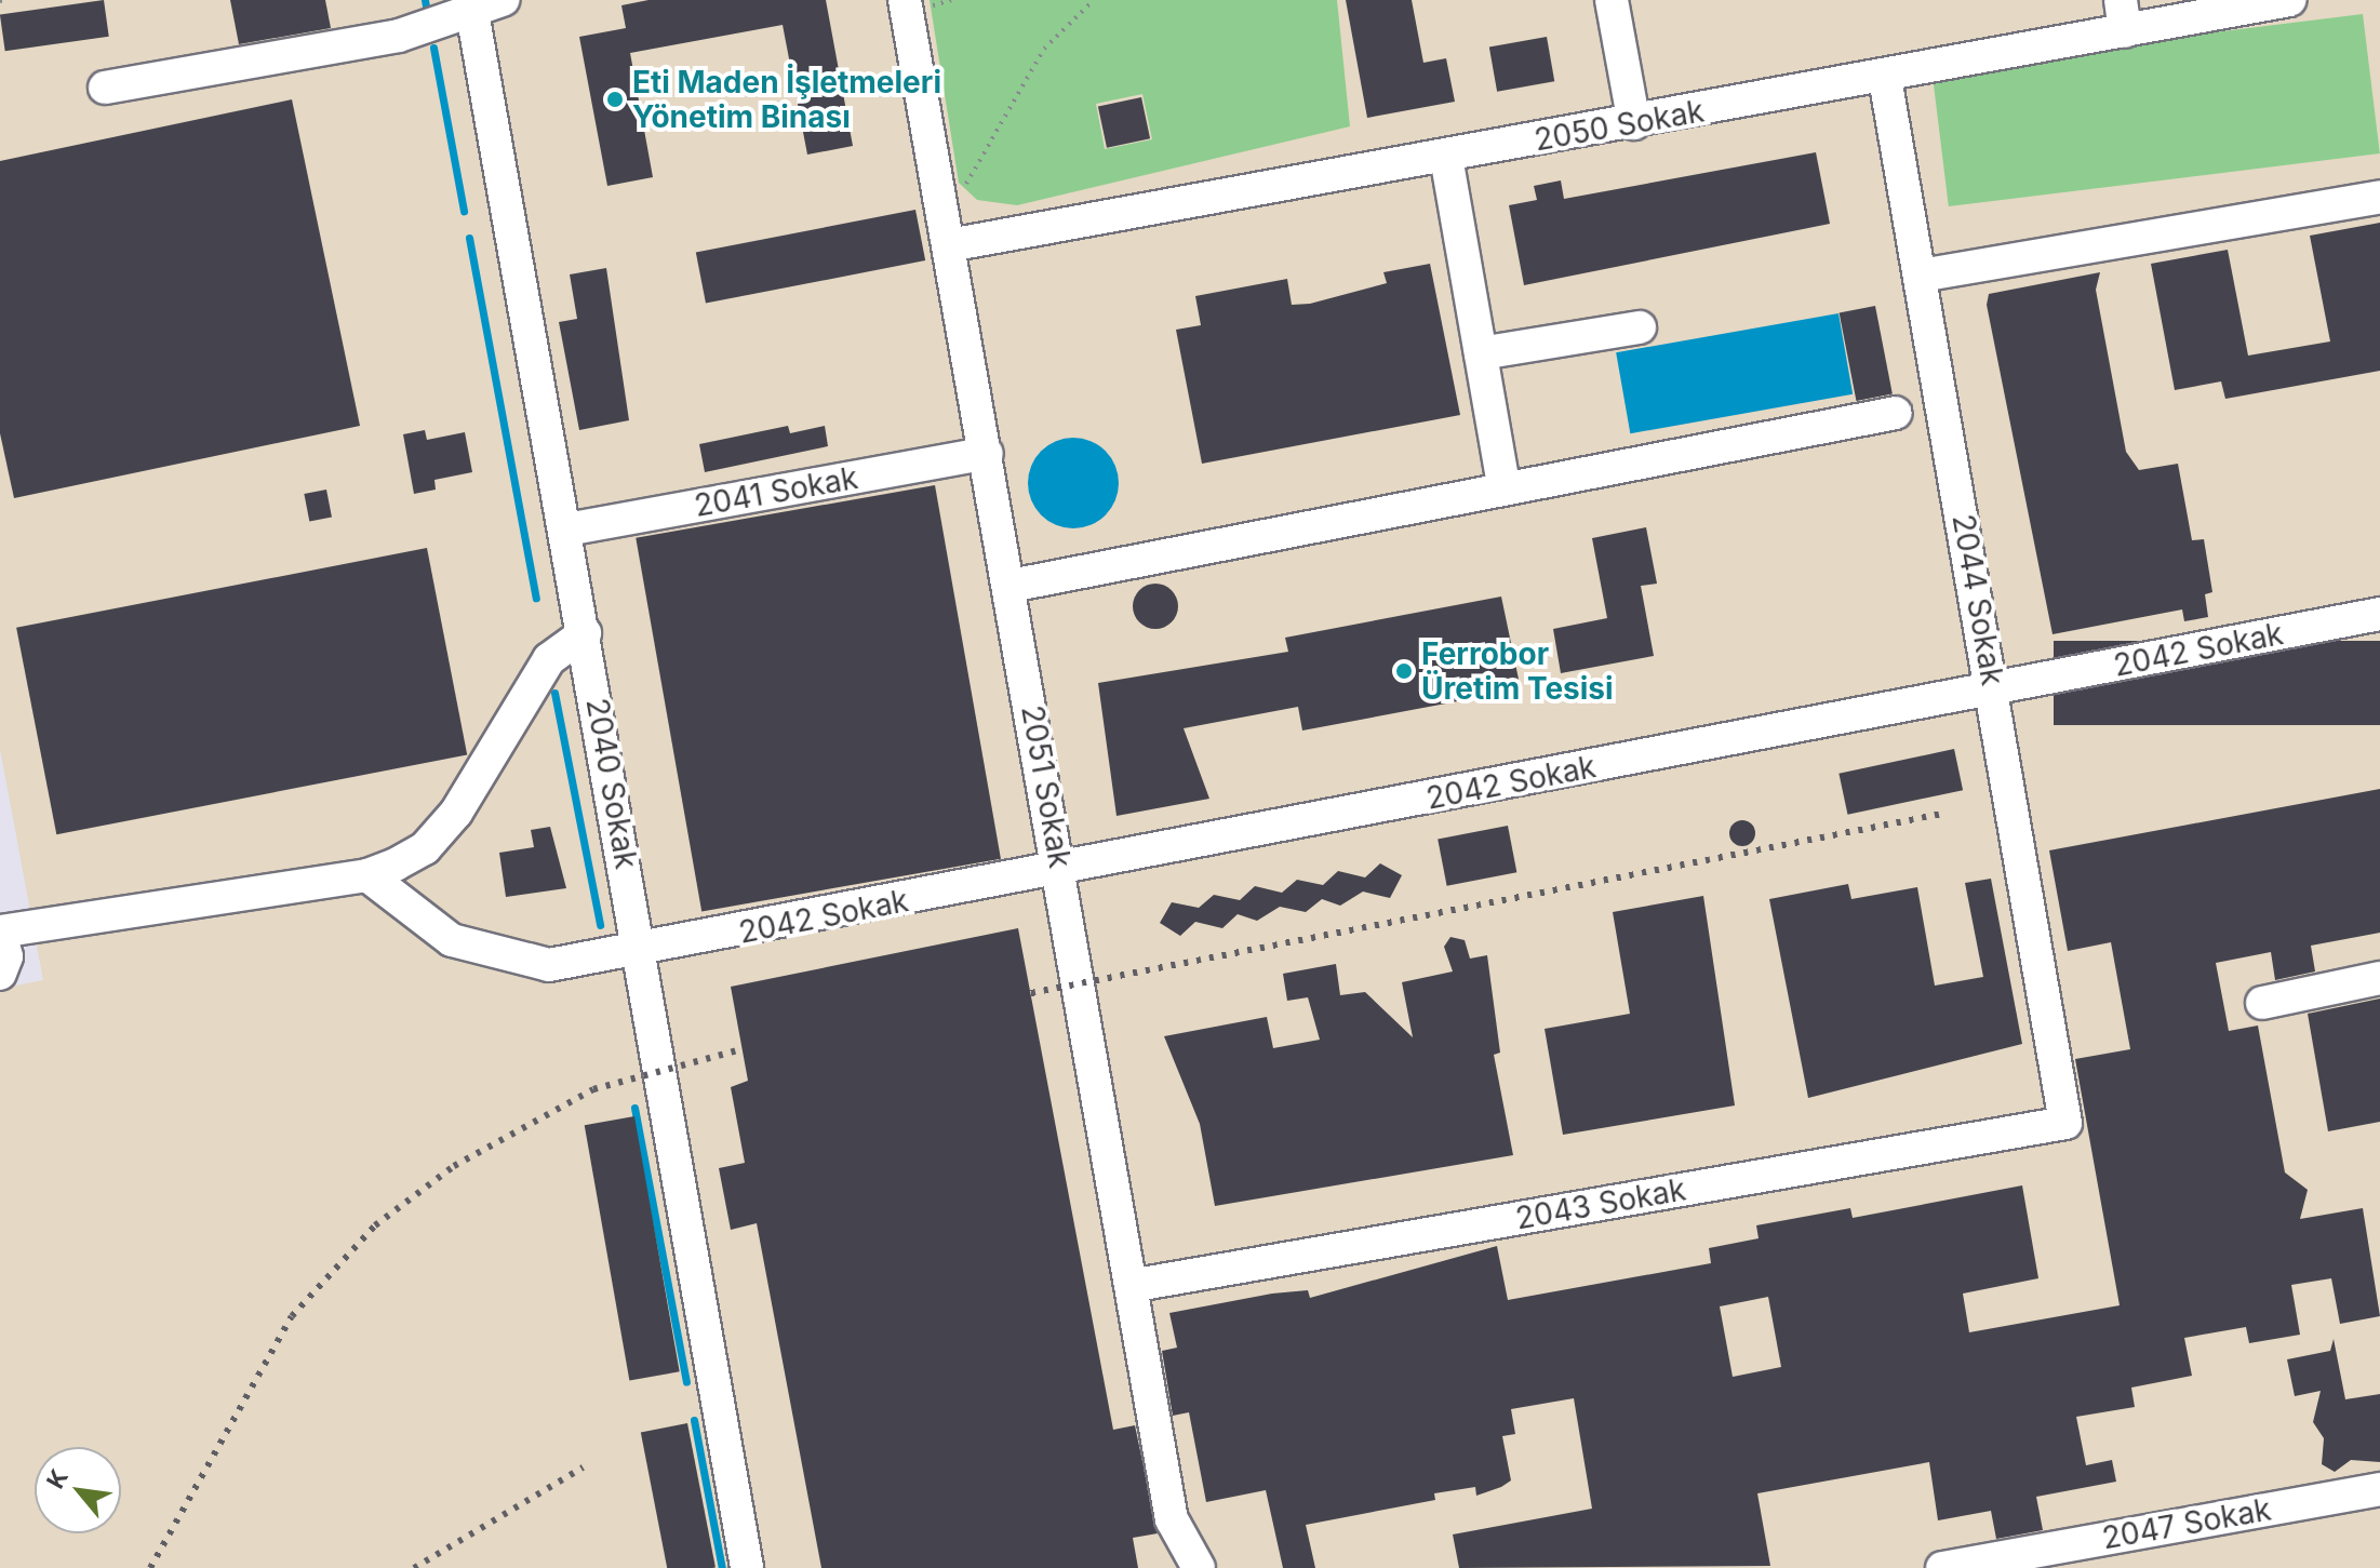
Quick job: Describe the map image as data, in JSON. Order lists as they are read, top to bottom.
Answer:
{
  "streets": {
    "lane": [
      "2050 Sokak",
      "2041 Sokak",
      "2044 Sokak",
      "2042 Sokak",
      "2040 Sokak",
      "2051 Sokak",
      "2043 Sokak",
      "2047 Sokak"
    ]
  },
  "crossings": [
    ["2050 Sokak", "2044 Sokak"],
    ["2050 Sokak", "2051 Sokak"],
    ["2041 Sokak", "2040 Sokak"],
    ["2041 Sokak", "2051 Sokak"],
    ["2044 Sokak", "2042 Sokak"],
    ["2044 Sokak", "2043 Sokak"],
    ["2042 Sokak", "2040 Sokak"],
    ["2042 Sokak", "2051 Sokak"],
    ["2051 Sokak", "2043 Sokak"]
  ],
  "places": ["Eti Maden İşletmeleri Yönetim Binası", "Ferrobor Üretim Tesisi"],
  "north": "top left"
}
